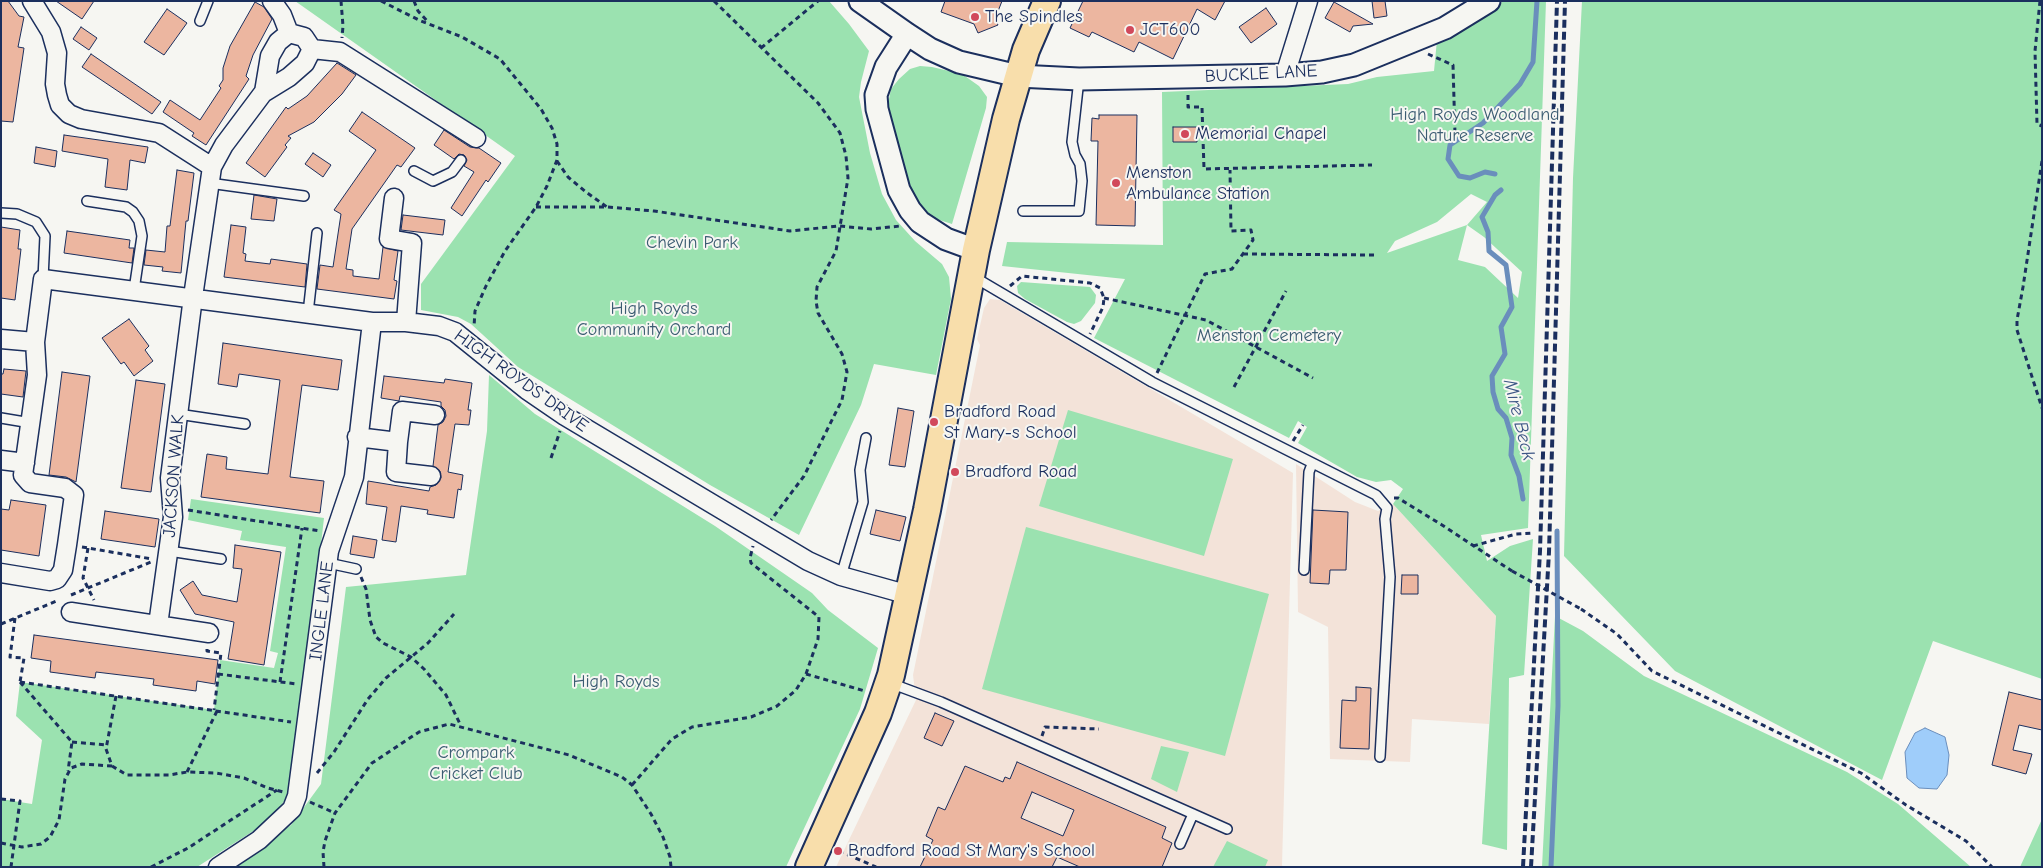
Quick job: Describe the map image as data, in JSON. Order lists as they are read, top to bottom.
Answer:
{
  "streets": {
    "street": [
      "BUCKLE LANE",
      "HIGH ROYDS DRIVE",
      "JACKSON WALK",
      "INGLE LANE"
    ]
  },
  "crossings": [
    ["HIGH ROYDS DRIVE", "JACKSON WALK"],
    ["HIGH ROYDS DRIVE", "INGLE LANE"]
  ],
  "water": ["Mire Beck"],
  "parks": [
    "High Royds Woodland Nature Reserve",
    "Chevin Park",
    "High Royds Community Orchard",
    "Menston Cemetery",
    "High Royds",
    "Crompark Cricket Club"
  ],
  "places": [
    "The Spindles",
    "JCT600",
    "Memorial Chapel",
    "Menston Ambulance Station",
    "Bradford Road St Mary-s School",
    "Bradford Road",
    "Bradford Road St Mary's School"
  ]
}
